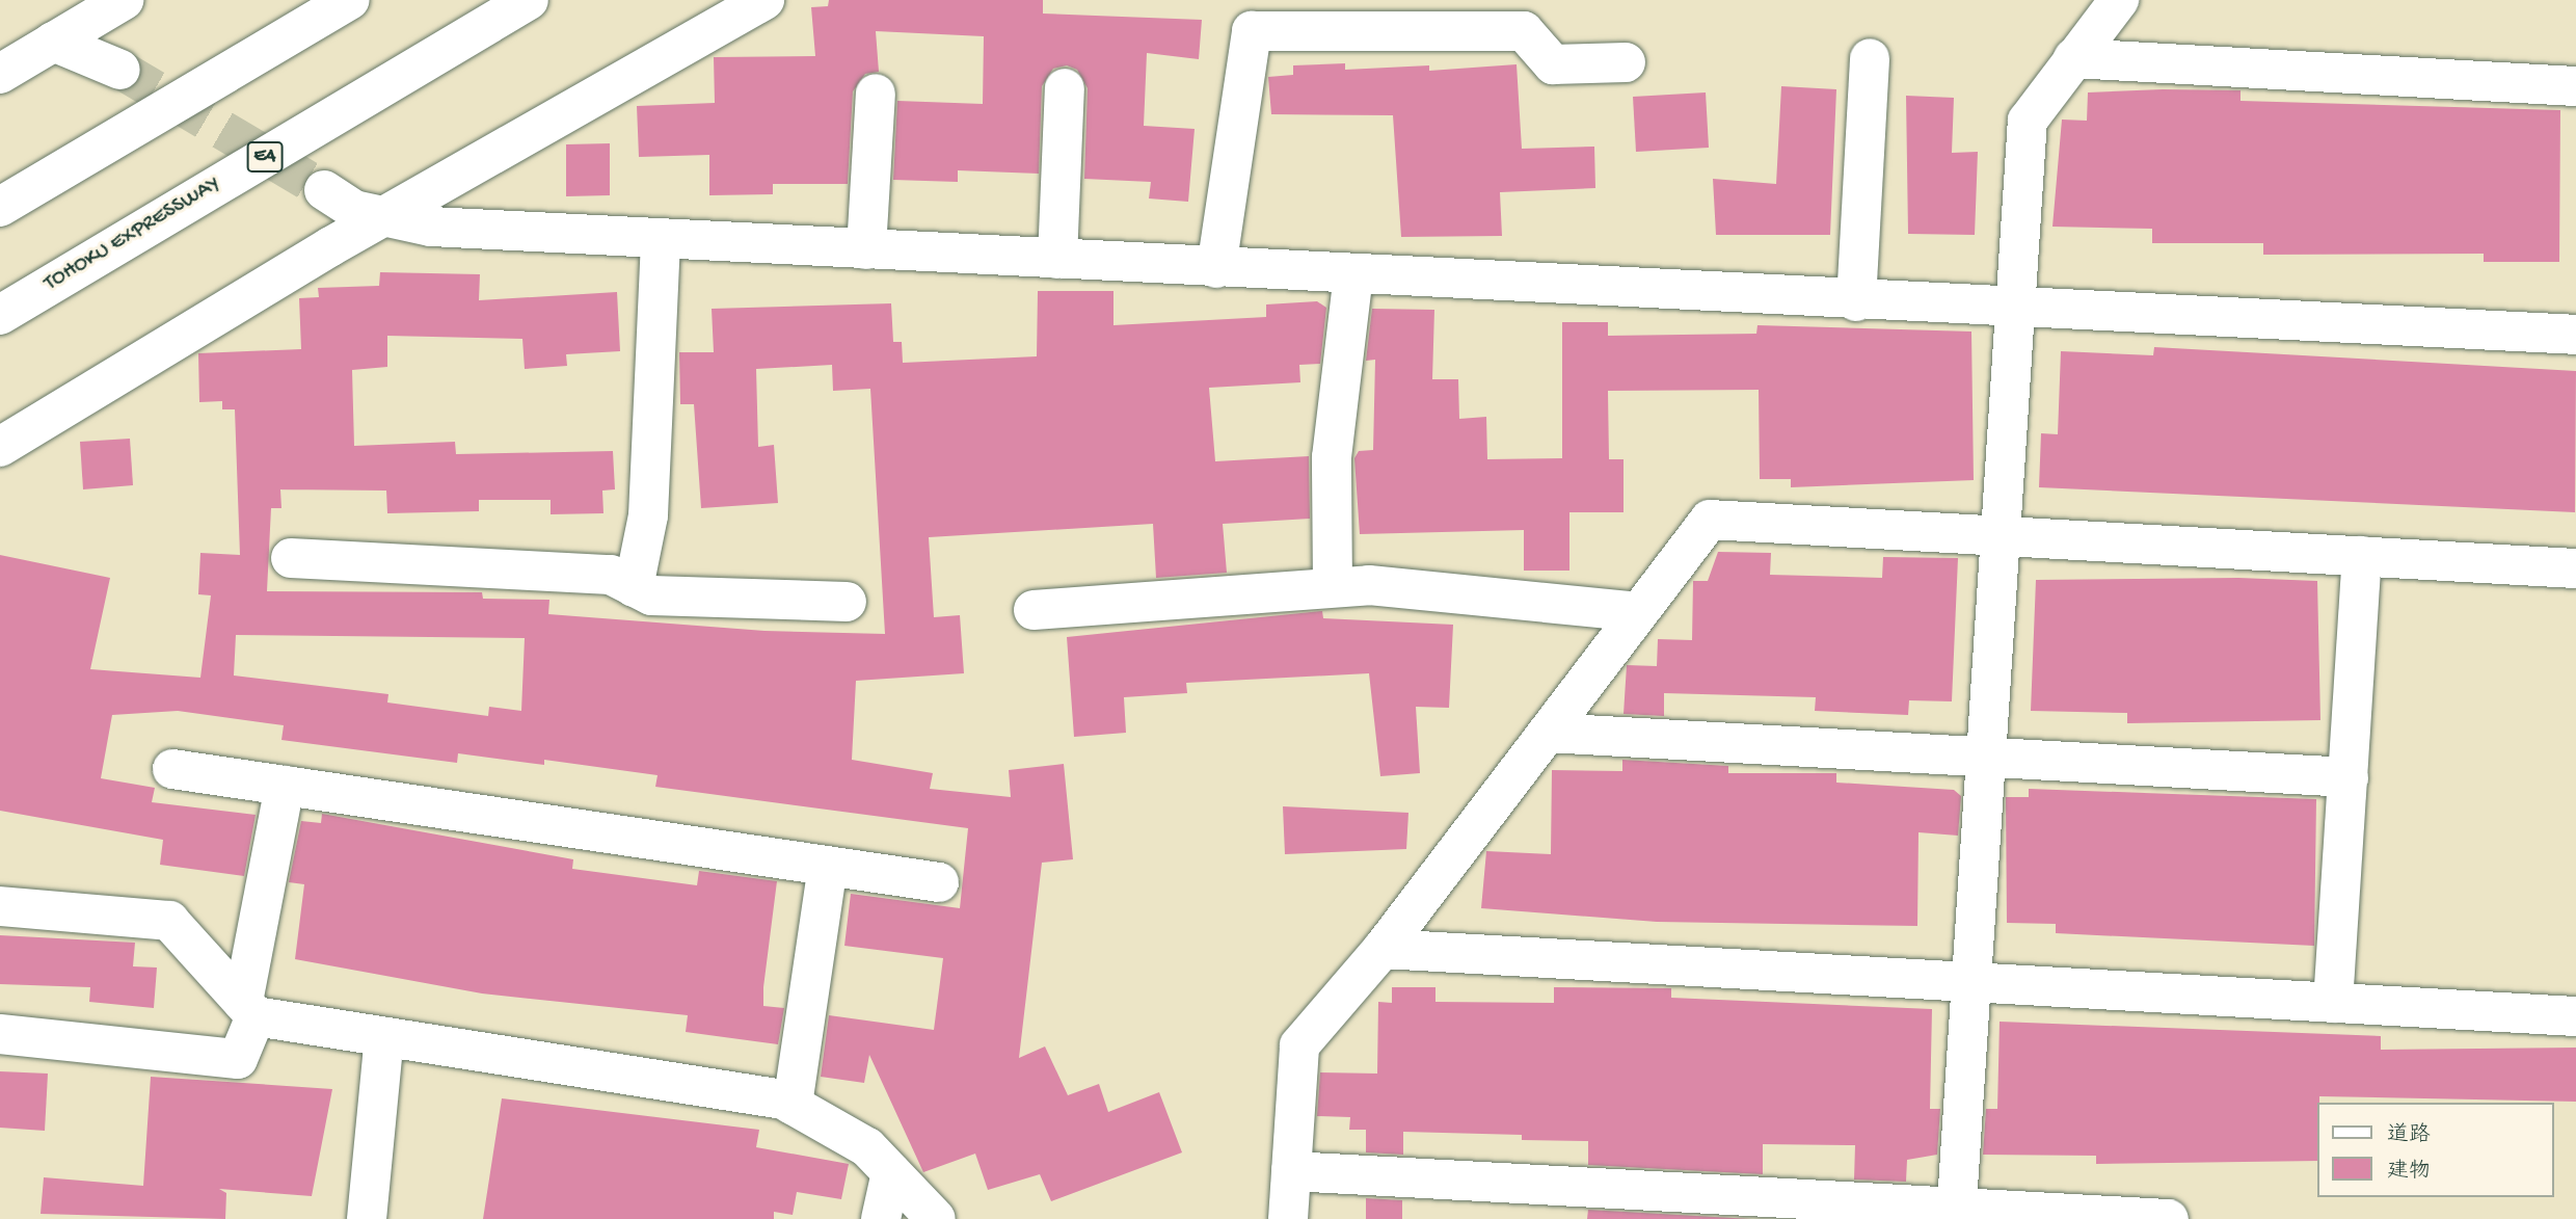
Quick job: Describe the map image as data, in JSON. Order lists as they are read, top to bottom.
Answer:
{
  "streets": {
    "main road": ["E4", "TOHOKU EXPRESSWAY"]
  },
  "legend": ["道路", "建物"]
}
